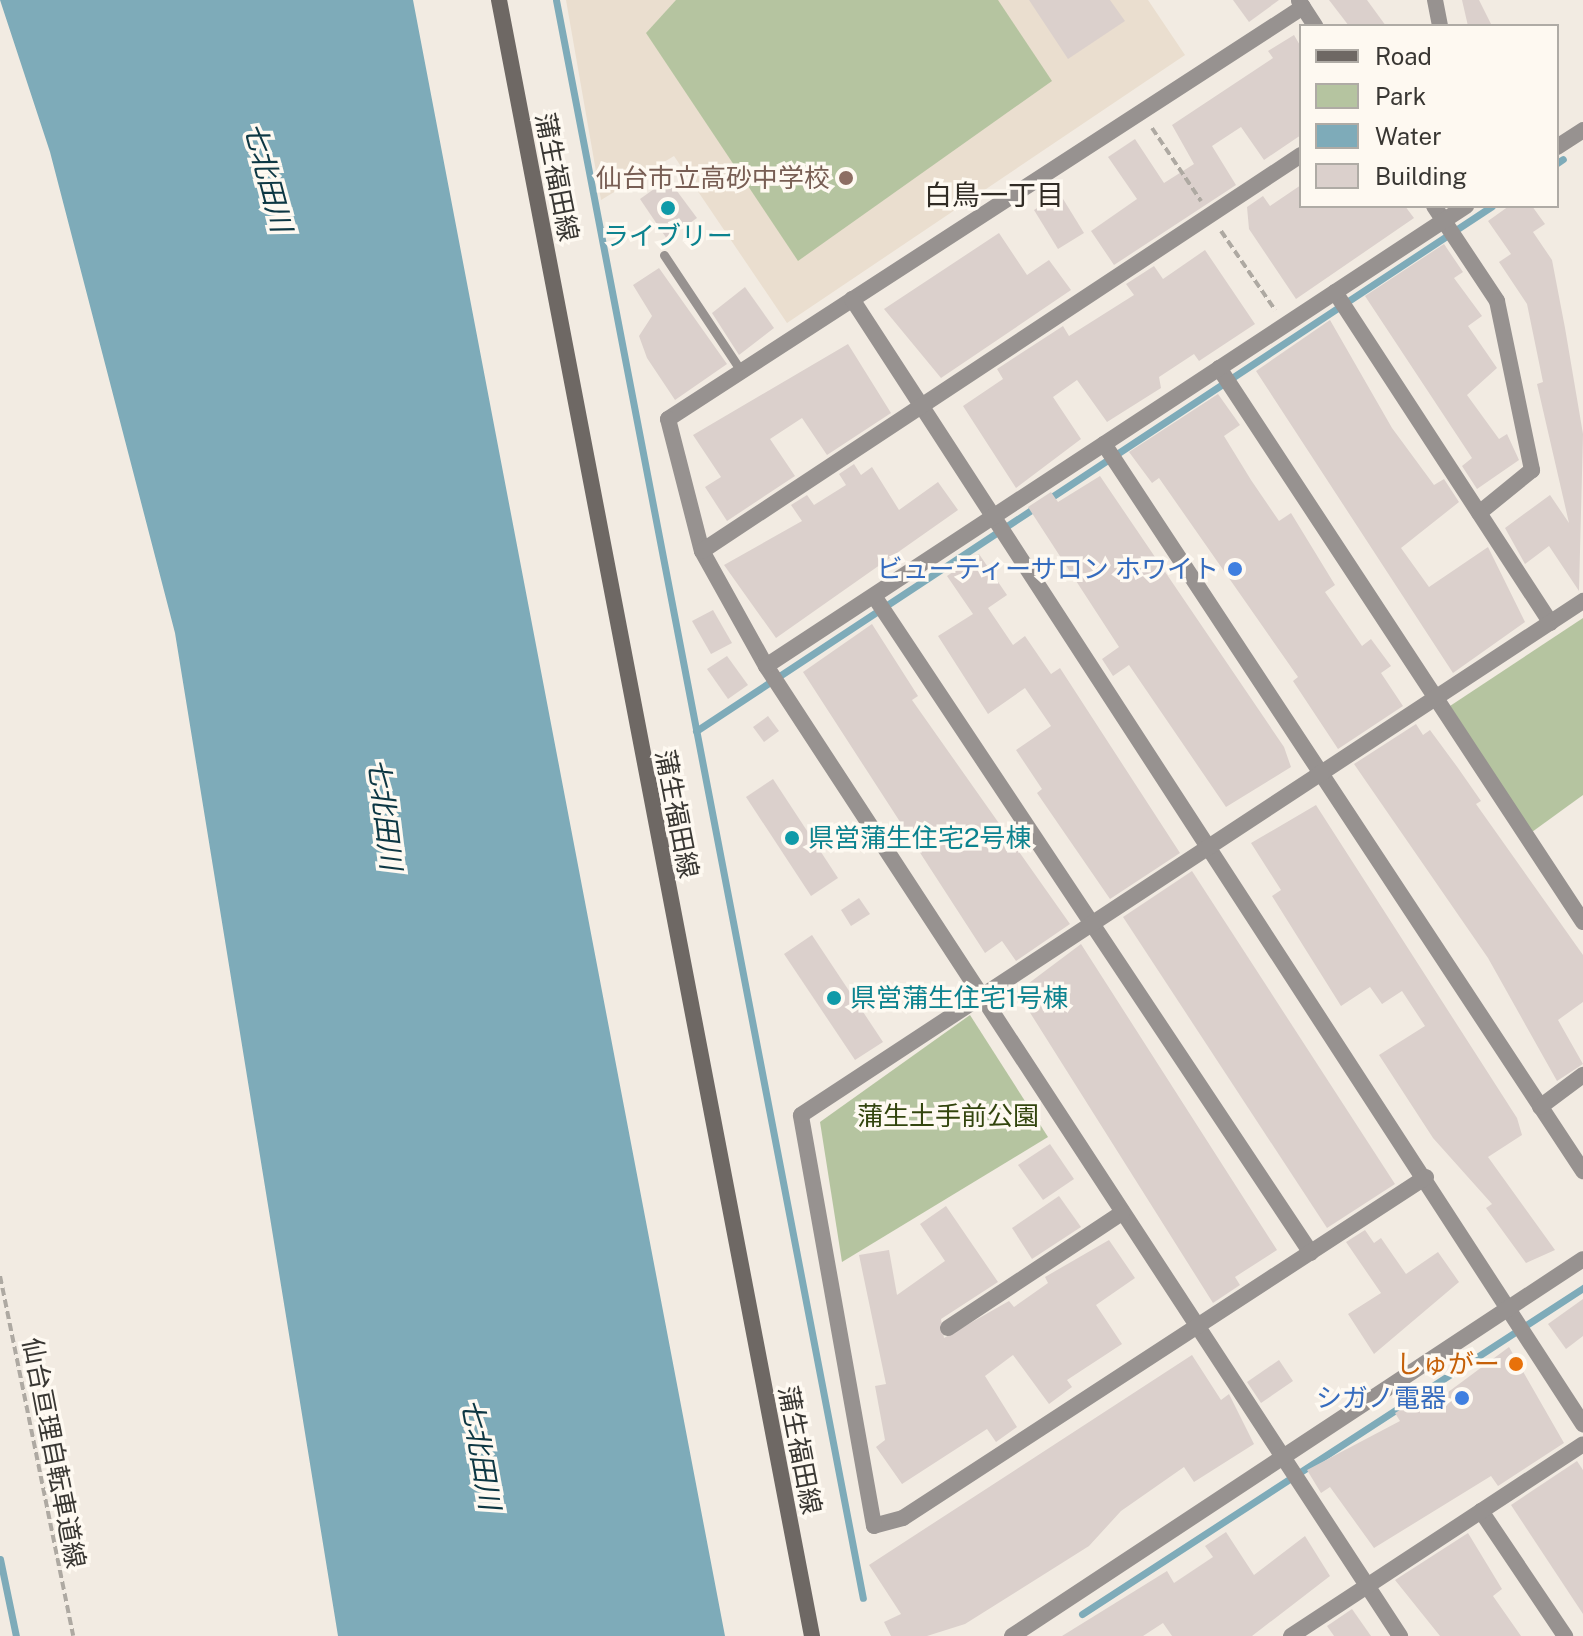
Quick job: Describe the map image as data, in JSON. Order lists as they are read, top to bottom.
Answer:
{
  "streets": {
    "main road": ["蒲生福田線"],
    "path": ["仙台亘理自転車道線"]
  },
  "districts": ["白鳥一丁目"],
  "water": ["七北田川"],
  "parks": ["蒲生土手前公園"],
  "places": [
    "仙台市立高砂中学校",
    "ライブリー",
    "ビューティーサロン ホワイト",
    "県営蒲生住宅2号棟",
    "県営蒲生住宅1号棟",
    "しゅがー",
    "シガノ電器"
  ],
  "legend": [
    "Road",
    "Park",
    "Water",
    "Building"
  ]
}
